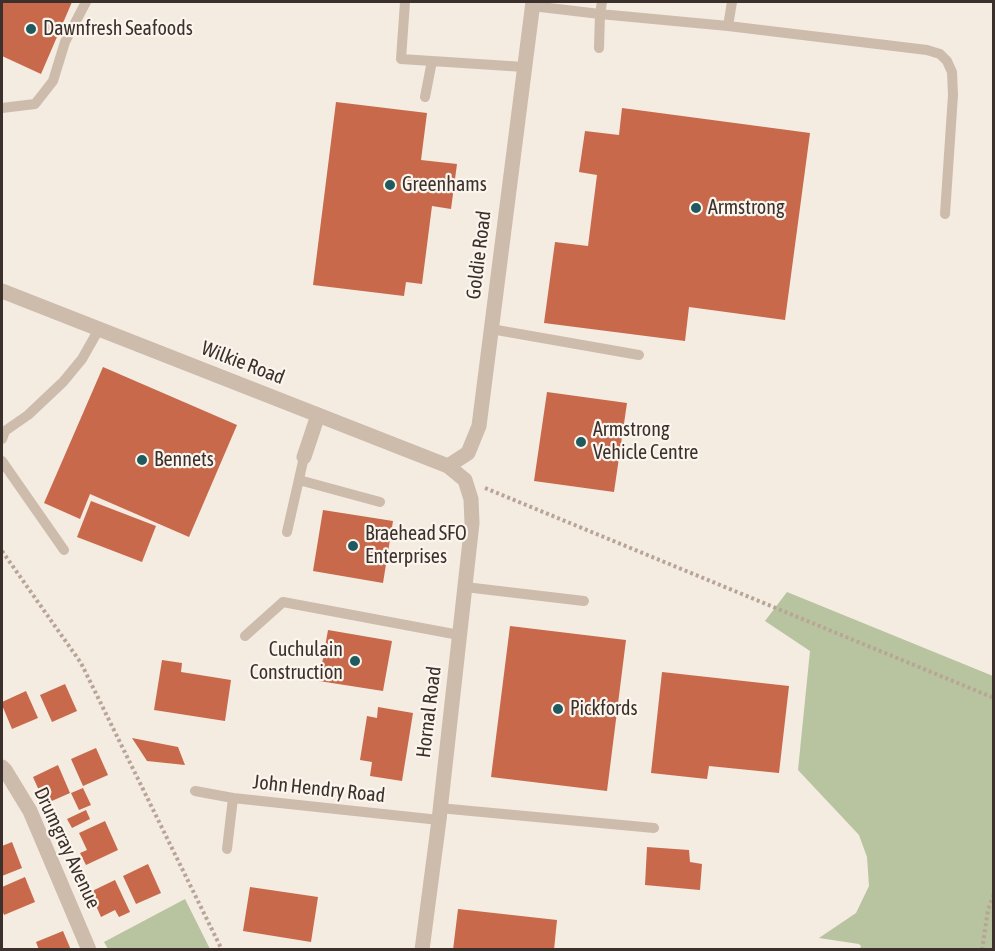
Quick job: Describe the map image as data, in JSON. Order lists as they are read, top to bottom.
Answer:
{
  "streets": {
    "street": [
      "Goldie Road",
      "Wilkie Road",
      "Hornal Road",
      "Drumgray Avenue"
    ],
    "lane": ["John Hendry Road"]
  },
  "crossings": [
    ["Goldie Road", "Wilkie Road"],
    ["Wilkie Road", "Hornal Road"],
    ["Hornal Road", "John Hendry Road"]
  ],
  "places": [
    "Dawnfresh Seafoods",
    "Greenhams",
    "Armstrong",
    "Armstrong Vehicle Centre",
    "Bennets",
    "Braehead SFO Enterprises",
    "Cuchulain Construction",
    "Pickfords"
  ]
}
